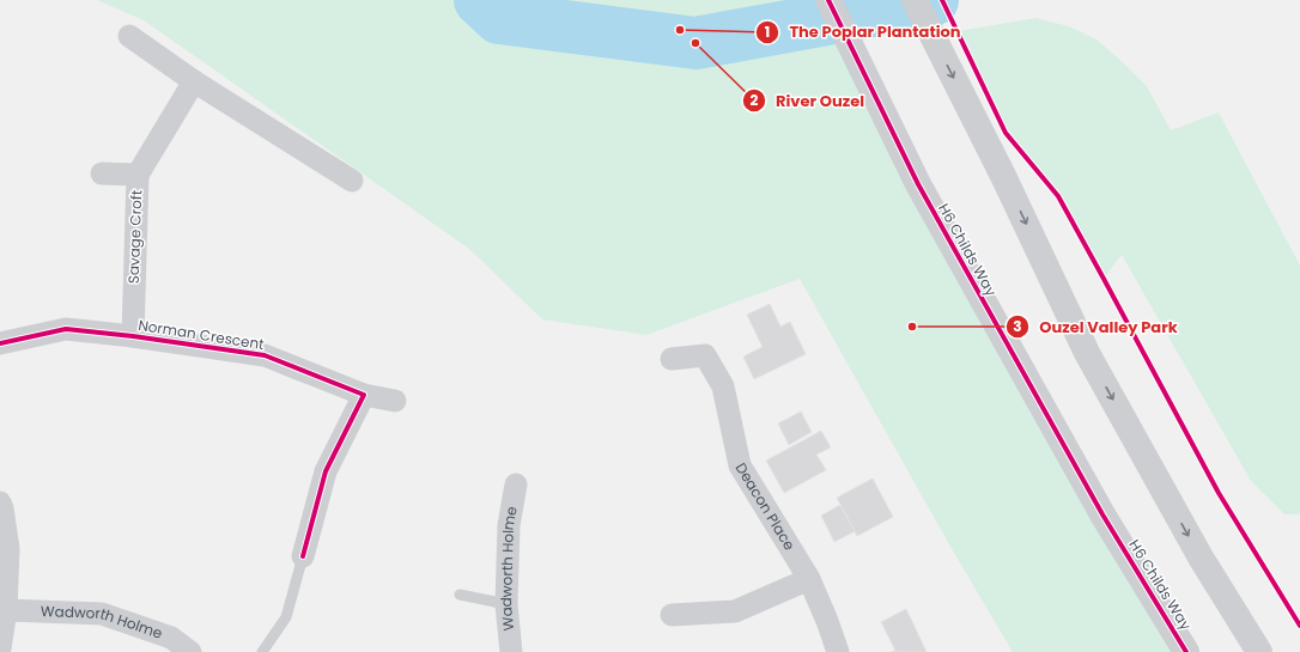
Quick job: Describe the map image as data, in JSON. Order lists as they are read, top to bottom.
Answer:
{
  "streets": {
    "street": [
      "Savage Croft",
      "H6 Childs Way",
      "Norman Crescent",
      "Deacon Place",
      "Wadworth Holme"
    ]
  },
  "crossings": [
    ["Savage Croft", "Norman Crescent"]
  ],
  "places": ["The Poplar Plantation", "River Ouzel", "Ouzel Valley Park"]
}
